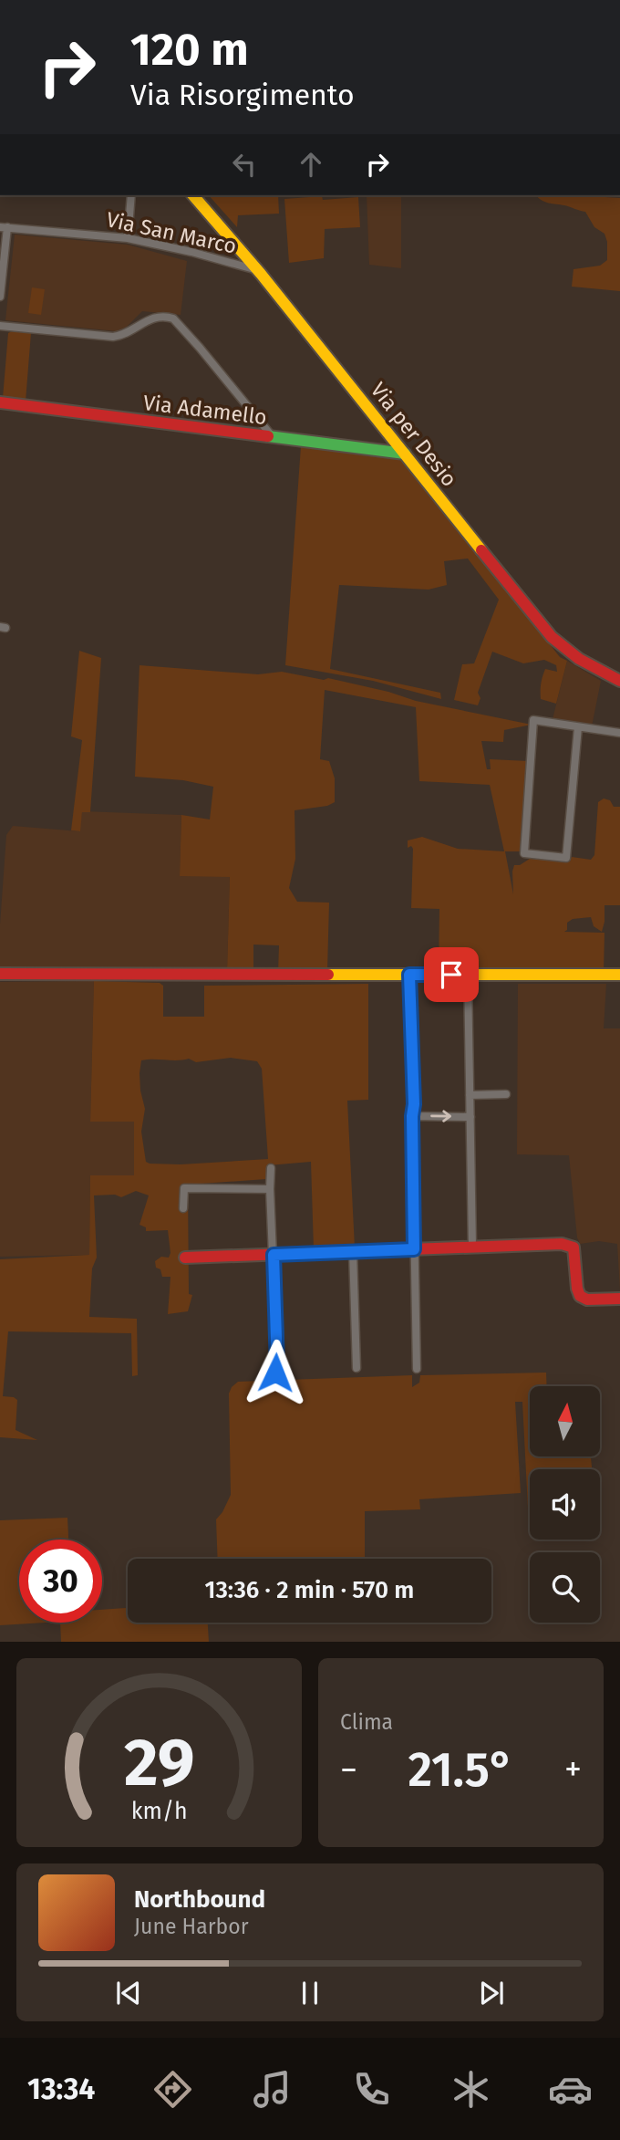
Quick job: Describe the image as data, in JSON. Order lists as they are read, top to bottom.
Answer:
{
  "streets": {
    "street": ["Via San Marco", "Via Adamello", "Via per Desio"]
  },
  "crossings": [
    ["Via San Marco", "Via per Desio"],
    ["Via Adamello", "Via per Desio"]
  ],
  "north": "top",
  "page": {
    "turn": ["120 m", "Via Risorgimento"],
    "limit": "30",
    "trip": "13:36 · 2 min · 570 m",
    "tile": "Clima",
    "heat": ["−", "21.5°", "+"],
    "song": ["Northbound", "June Harbor"],
    "tabs": "13:34",
    "gauge": ["29", "km/h"]
  }
}
